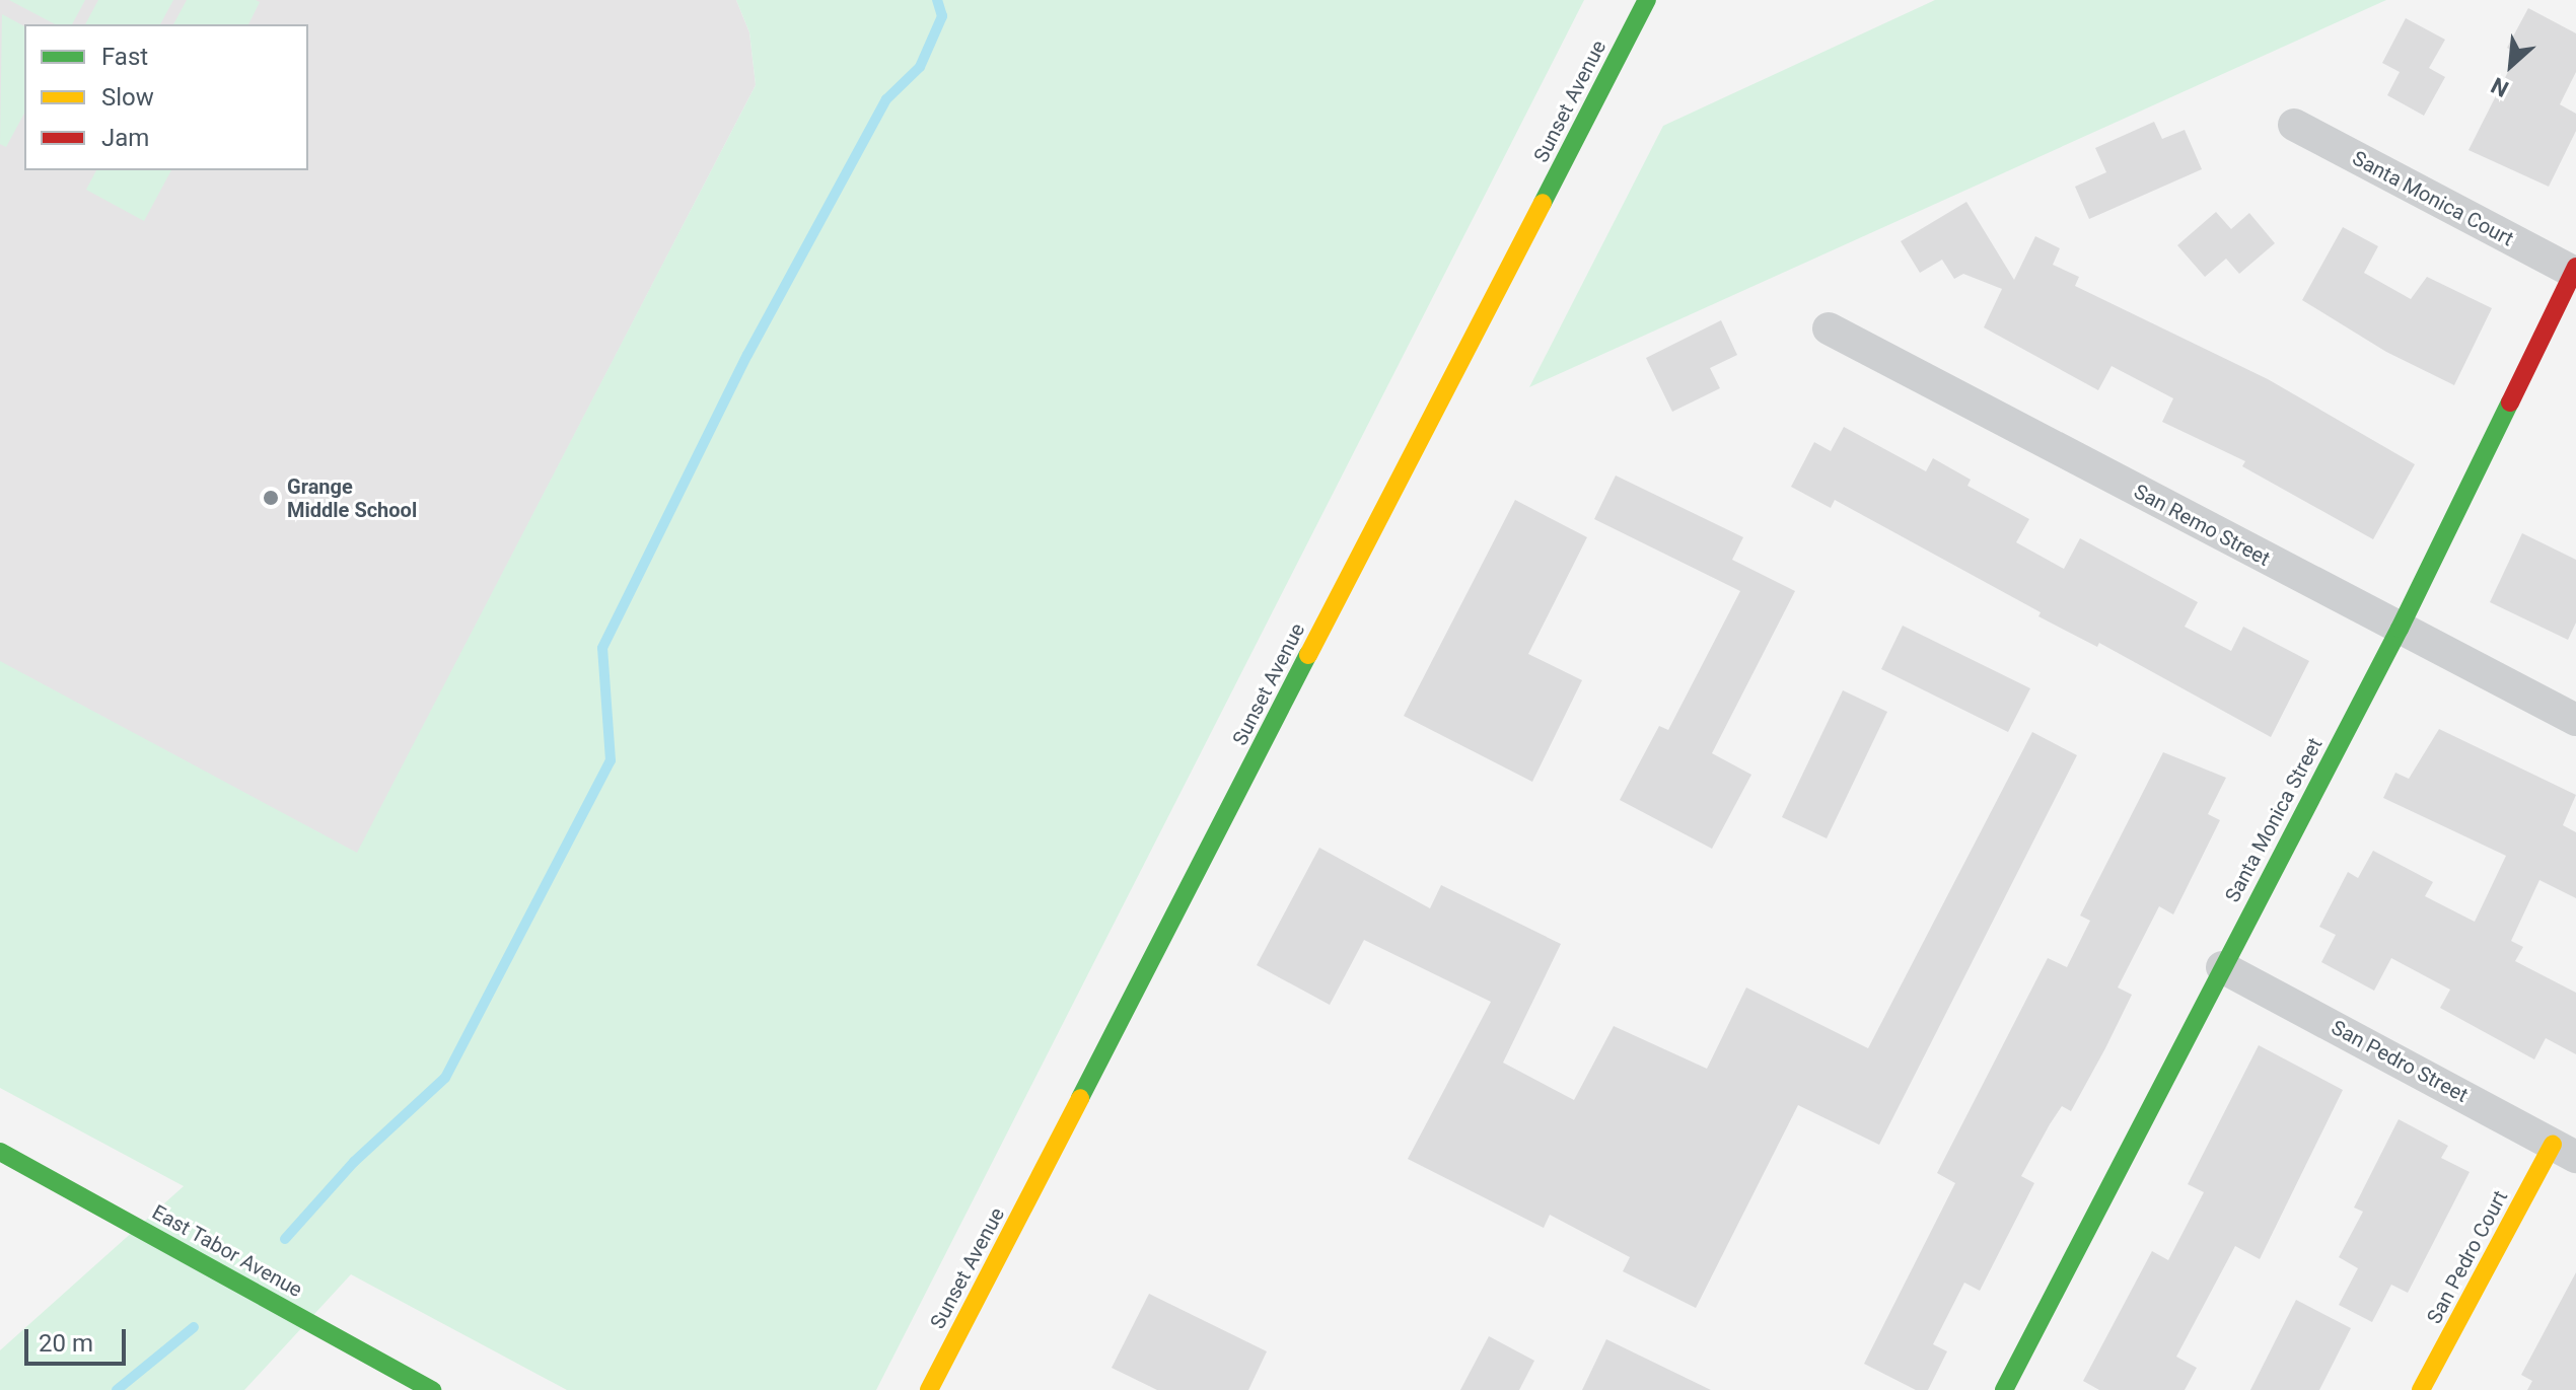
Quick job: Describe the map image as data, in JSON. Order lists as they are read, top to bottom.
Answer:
{
  "streets": {
    "main road": [
      "Sunset Avenue",
      "Santa Monica Street",
      "East Tabor Avenue",
      "San Pedro Court"
    ],
    "street": ["Santa Monica Court", "San Remo Street", "San Pedro Street"]
  },
  "crossings": [
    ["Santa Monica Court", "Santa Monica Street"],
    ["San Remo Street", "Santa Monica Street"],
    ["Santa Monica Street", "San Pedro Street"],
    ["San Pedro Street", "San Pedro Court"]
  ],
  "places": ["Grange Middle School"],
  "legend": ["Fast", "Slow", "Jam"],
  "scale_bar": "20 m",
  "north": "bottom left"
}
